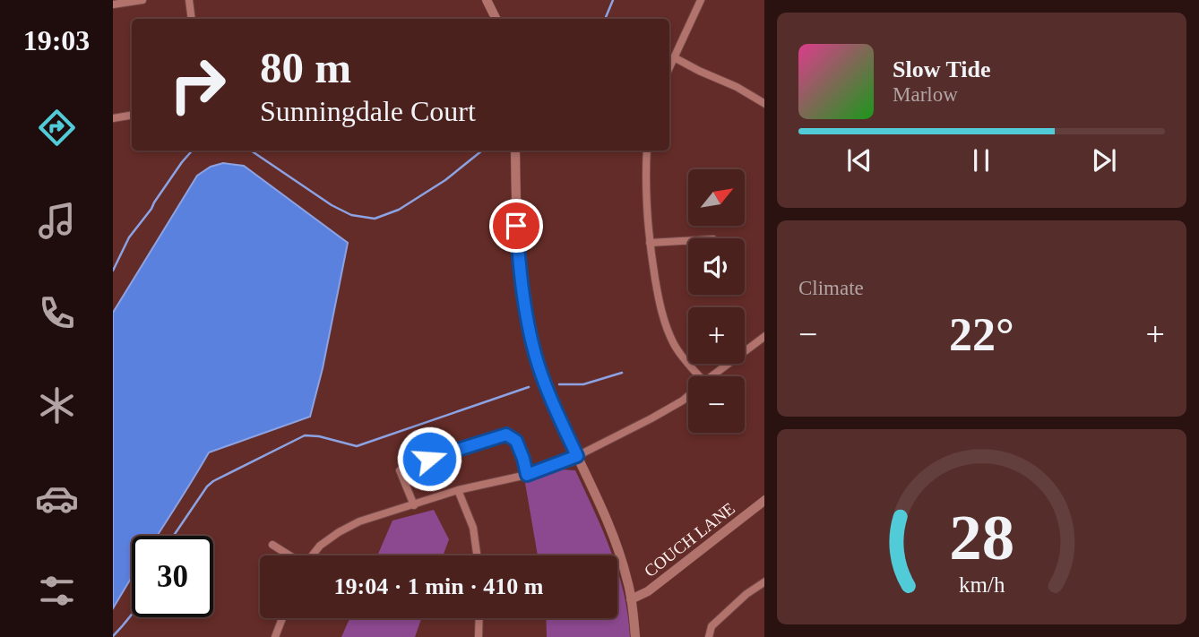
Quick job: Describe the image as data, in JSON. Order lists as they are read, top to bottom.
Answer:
{
  "streets": {
    "street": ["COUCH LANE"]
  },
  "north": "top right",
  "page": {
    "tabs": "19:03",
    "turn": ["80 m", "Sunningdale Court"],
    "song": ["Slow Tide", "Marlow"],
    "map_buttons": ["+", "−"],
    "tile": "Climate",
    "heat": ["−", "22°", "+"],
    "limit": "30",
    "trip": "19:04 · 1 min · 410 m",
    "gauge": ["28", "km/h"]
  }
}
